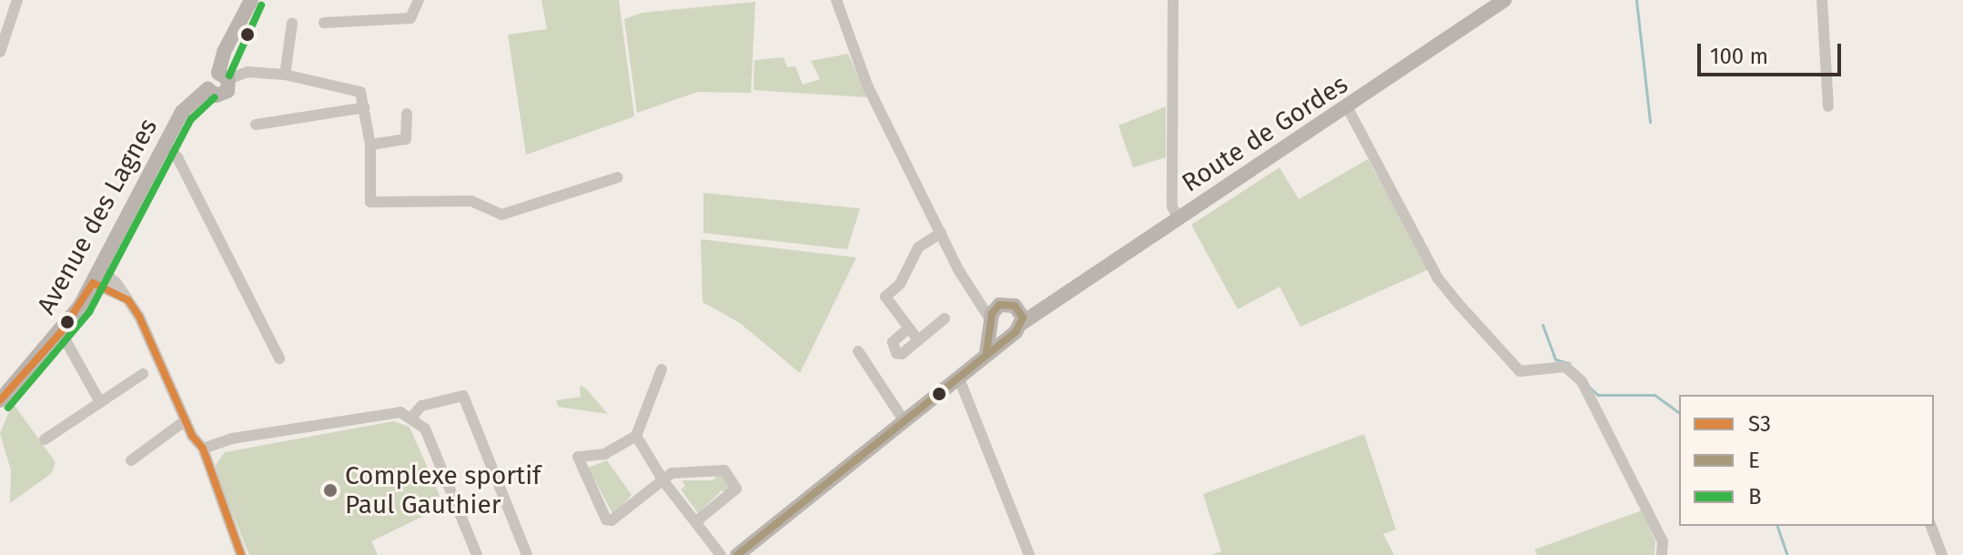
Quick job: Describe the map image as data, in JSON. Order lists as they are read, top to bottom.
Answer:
{
  "streets": {
    "street": ["Route de Gordes", "Avenue des Lagnes"]
  },
  "places": ["Complexe sportif Paul Gauthier"],
  "lines": ["transit line B", "transit line S3", "transit line E"],
  "legend": ["S3", "E", "B"],
  "scale_bar": "100 m"
}
